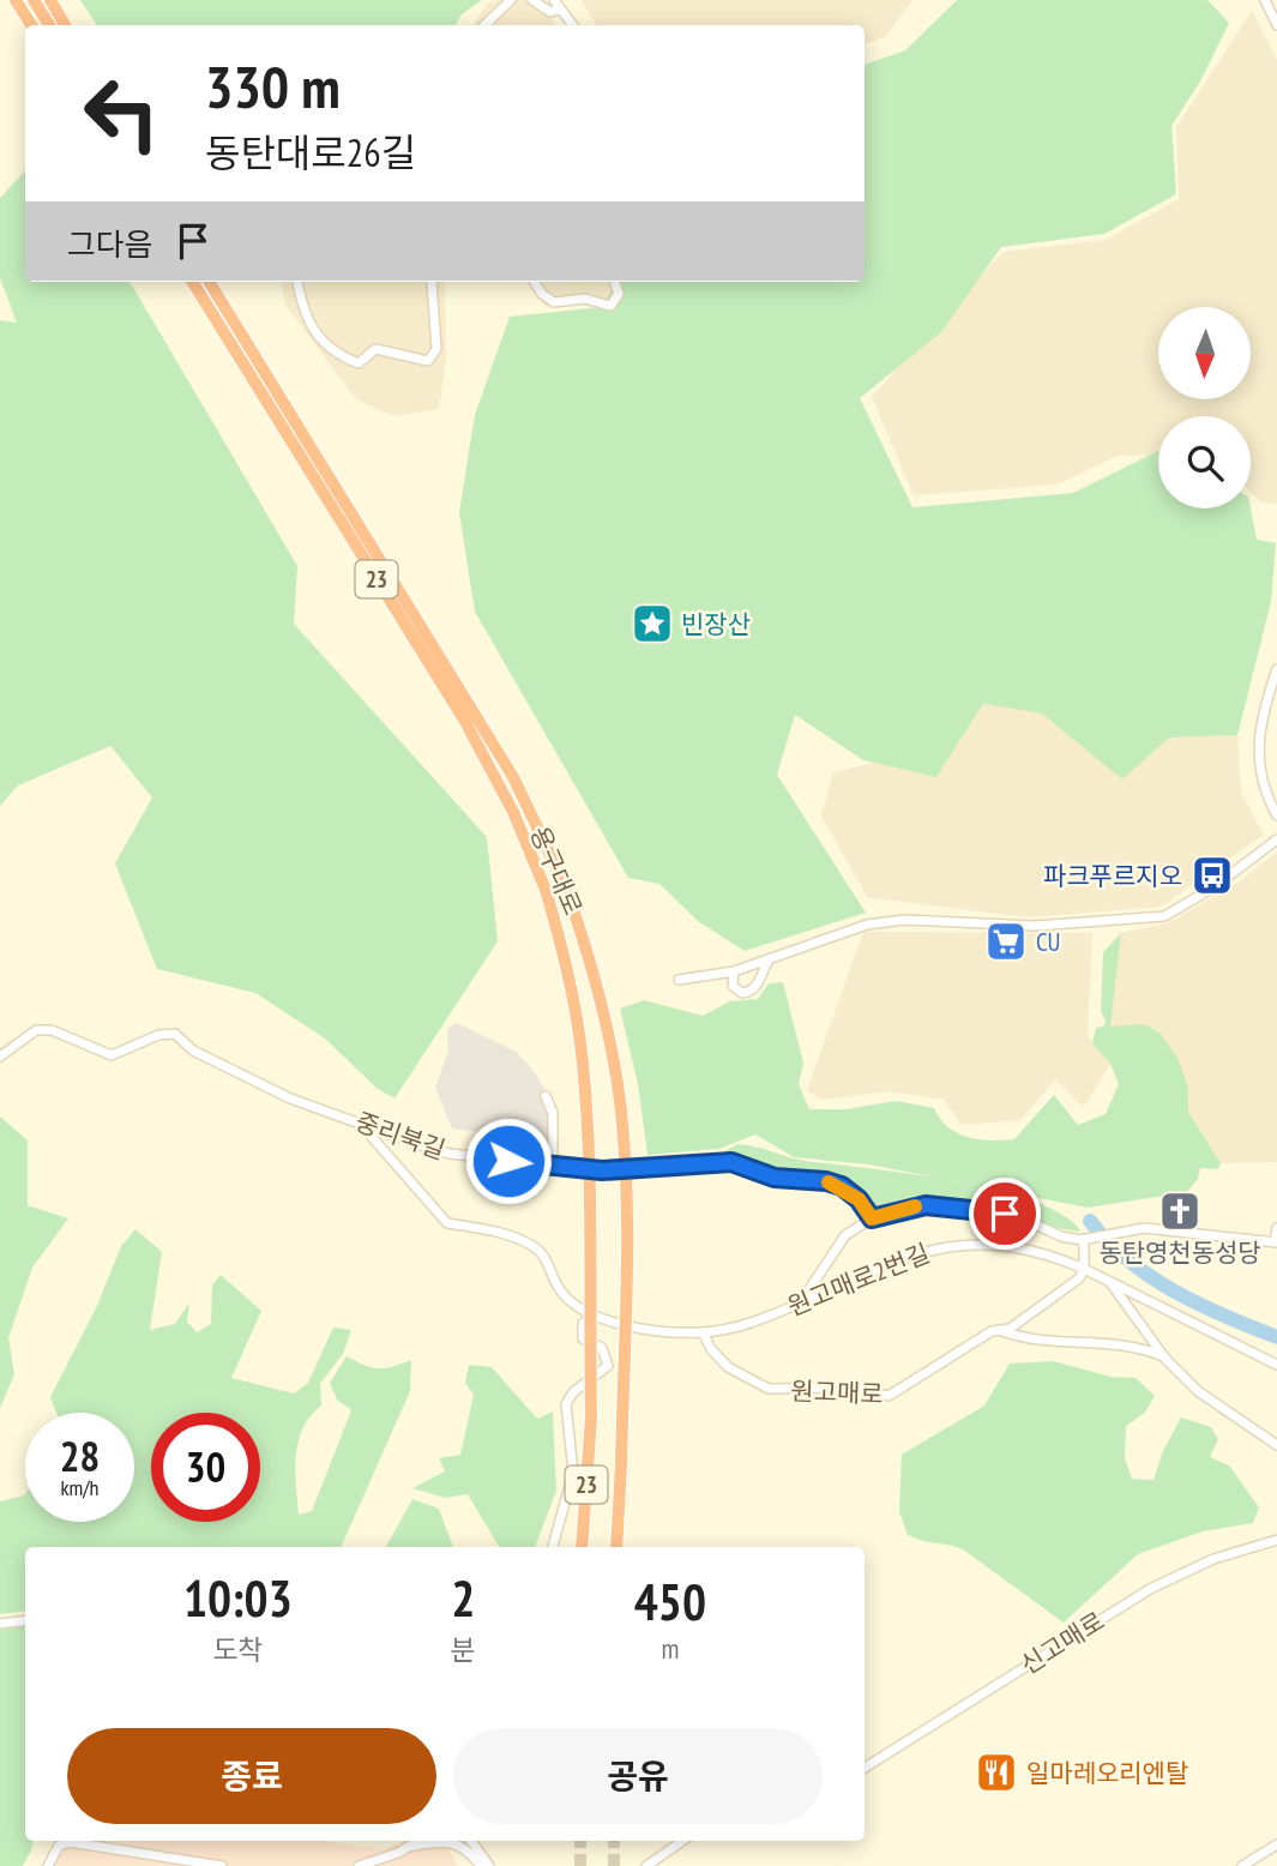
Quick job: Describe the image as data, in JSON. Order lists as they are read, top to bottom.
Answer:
{
  "streets": {
    "highway": ["23", "용구대로"],
    "street": [
      "중리북길",
      "원고매로2번길",
      "원고매로",
      "신고매로"
    ]
  },
  "crossings": [
    ["원고매로2번길", "원고매로"]
  ],
  "places": {
    "place": ["빈장산"],
    "bus stop": ["파크푸르지오"],
    "supermarket": ["CU"],
    "church": ["동탄영천동성당"],
    "restaurant": ["일마레오리엔탈"]
  },
  "north": "bottom",
  "page": {
    "turn": ["330 m", "동탄대로26길"],
    "then": "그다음",
    "speed": "28 km/h",
    "limit": "30",
    "eta": [
      "10:03",
      "도착",
      "2",
      "분",
      "450",
      "m"
    ],
    "buttons": ["종료", "공유"]
  }
}
